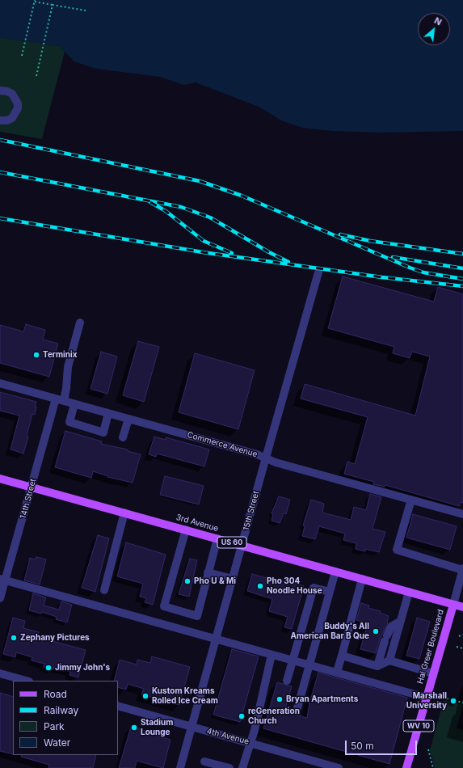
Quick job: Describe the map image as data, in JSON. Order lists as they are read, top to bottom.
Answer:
{
  "streets": {
    "main road": [
      "3rd Avenue",
      "US 60",
      "Hal Greer Boulevard",
      "WV 10"
    ],
    "street": [
      "Commerce Avenue",
      "14th Street",
      "15th Street",
      "4th Avenue"
    ]
  },
  "crossings": [
    ["Commerce Avenue", "14th Street"],
    ["Commerce Avenue", "15th Street"],
    ["14th Street", "3rd Avenue"],
    ["15th Street", "3rd Avenue"],
    ["15th Street", "4th Avenue"],
    ["3rd Avenue", "Hal Greer Boulevard"]
  ],
  "places": [
    "Terminix",
    "Pho U & Mi",
    "Pho 304 Noodle House",
    "Buddy's All American Bar B Que",
    "Zephany Pictures",
    "Jimmy John's",
    "Kustom Kreams Rolled Ice Cream",
    "Bryan Apartments",
    "Marshall University",
    "reGeneration Church",
    "Stadium Lounge"
  ],
  "legend": [
    "Road",
    "Railway",
    "Park",
    "Water"
  ],
  "scale_bar": "50 m",
  "north": "top right"
}
